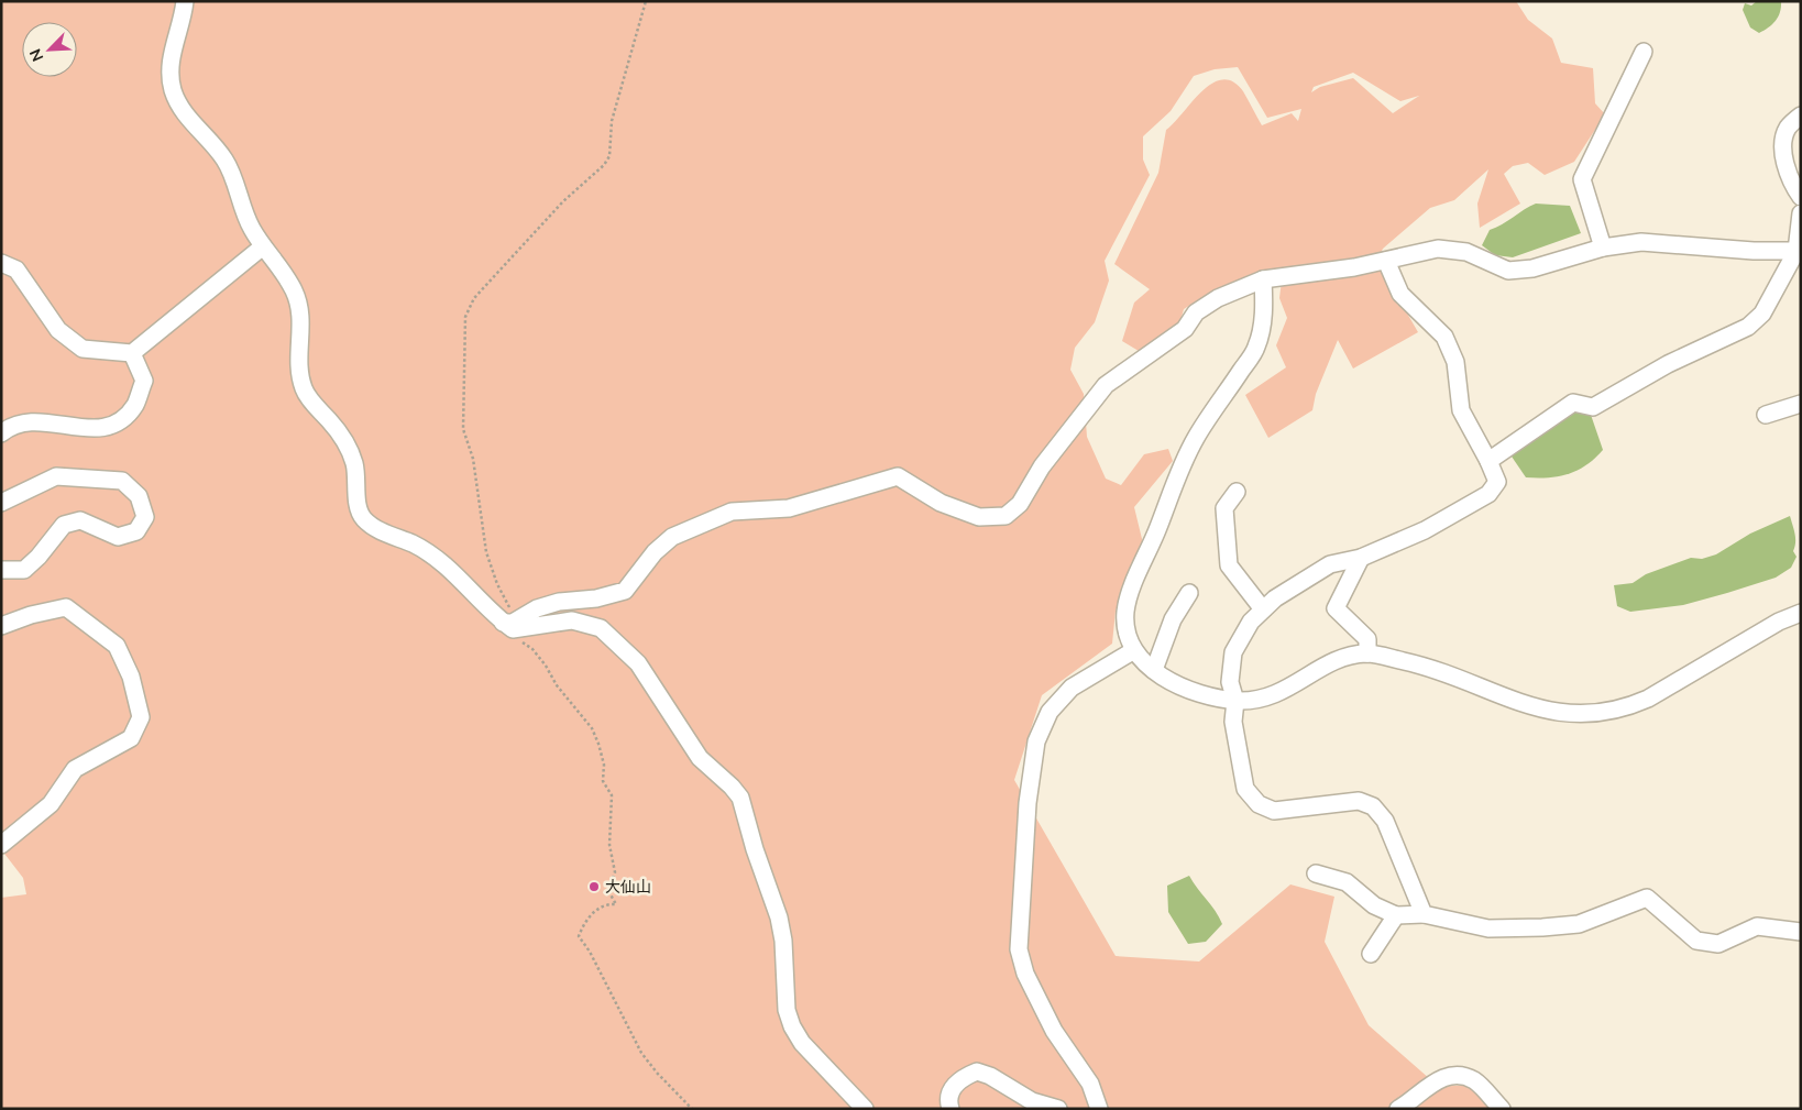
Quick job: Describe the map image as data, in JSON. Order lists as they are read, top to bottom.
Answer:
{
  "places": ["大仙山"],
  "north": "bottom left"
}
